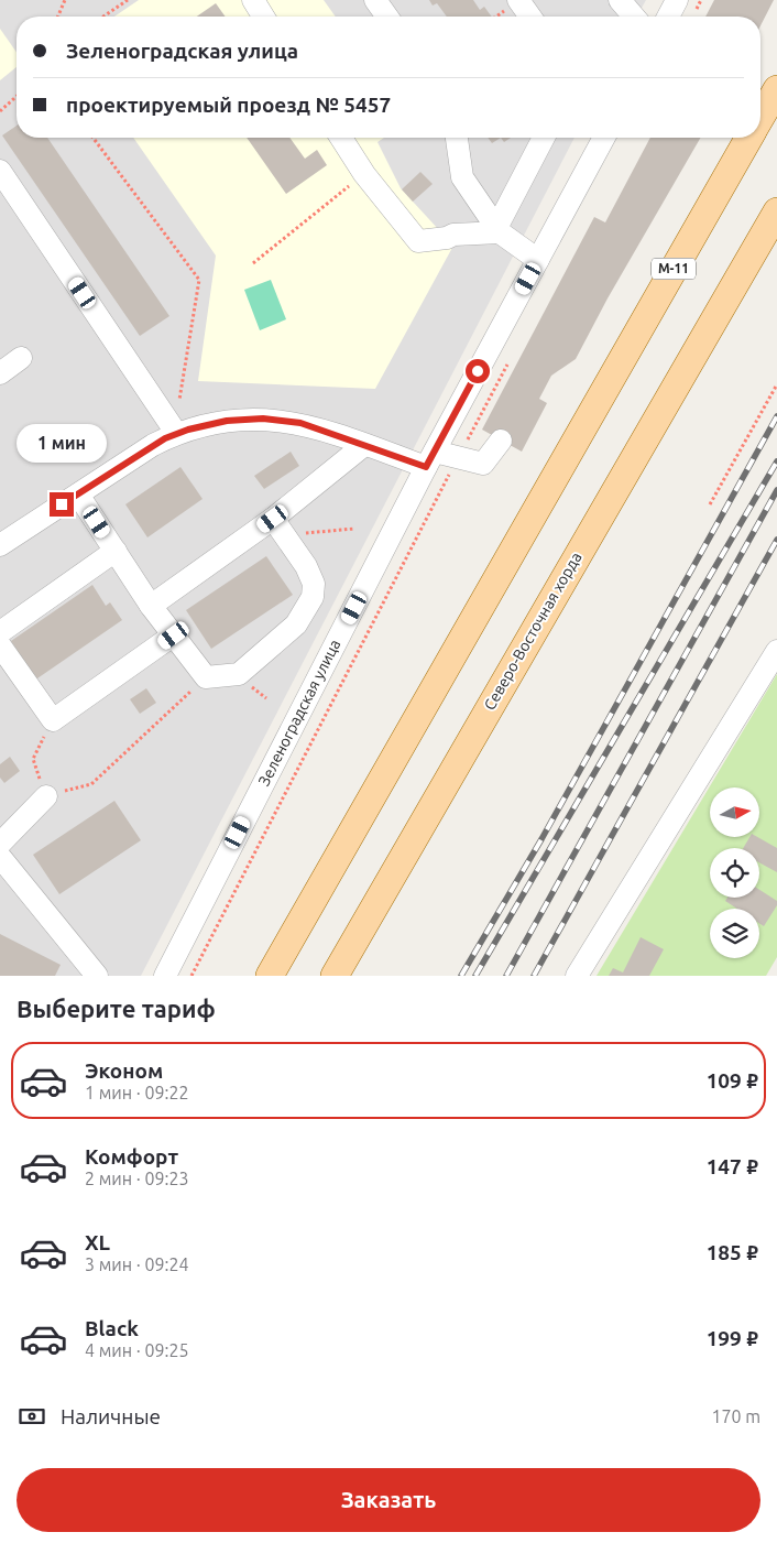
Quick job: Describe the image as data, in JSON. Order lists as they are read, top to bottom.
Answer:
{
  "streets": {
    "main road": ["М-11", "Северо-Восточная хорда"],
    "street": ["Зеленоградская улица"]
  },
  "north": "right",
  "page": {
    "banner": ["Зеленоградская улица", "проектируемый проезд № 5457"],
    "bubble": "1 мин",
    "heading": "Выберите тариф",
    "list": [
      {
        "name": "Эконом",
        "note": "1 мин · 09:22",
        "value": "109 ₽"
      },
      {
        "name": "Комфорт",
        "note": "2 мин · 09:23",
        "value": "147 ₽"
      },
      {
        "name": "XL",
        "note": "3 мин · 09:24",
        "value": "185 ₽"
      },
      {
        "name": "Black",
        "note": "4 мин · 09:25",
        "value": "199 ₽"
      }
    ],
    "pay": ["Наличные", "170 m"],
    "buttons": "Заказать"
  }
}
